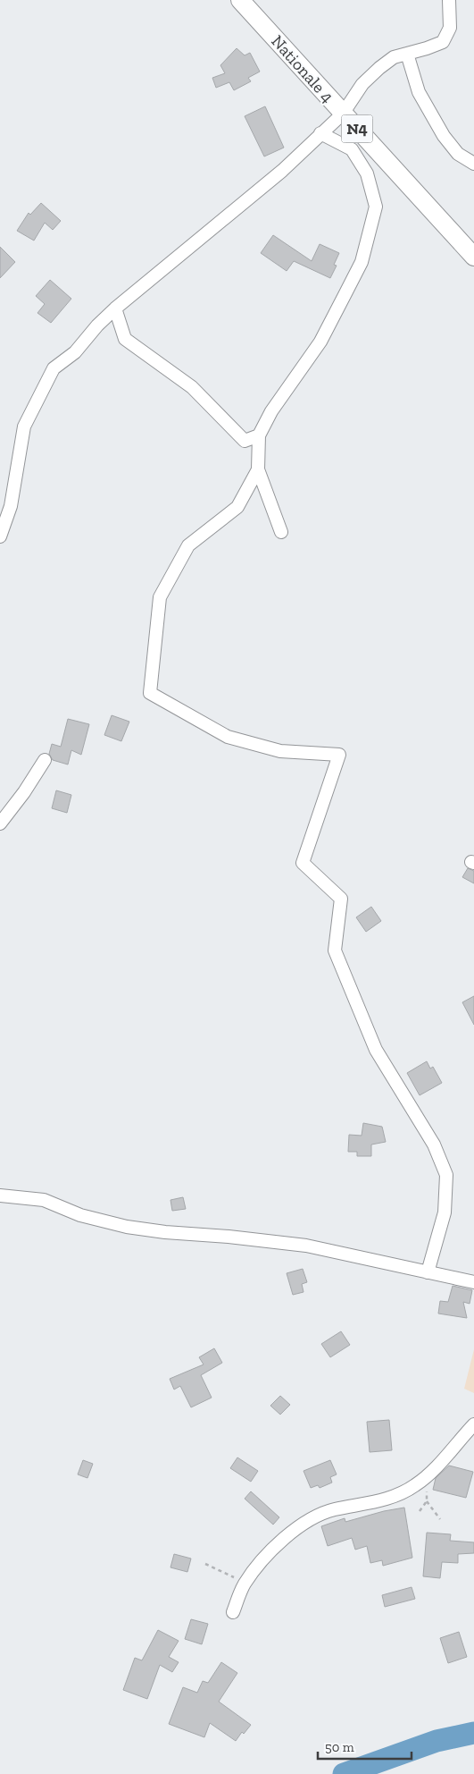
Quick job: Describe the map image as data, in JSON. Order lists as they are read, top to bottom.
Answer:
{
  "streets": {
    "highway": ["Nationale 4", "N4"]
  },
  "scale_bar": "50 m"
}
